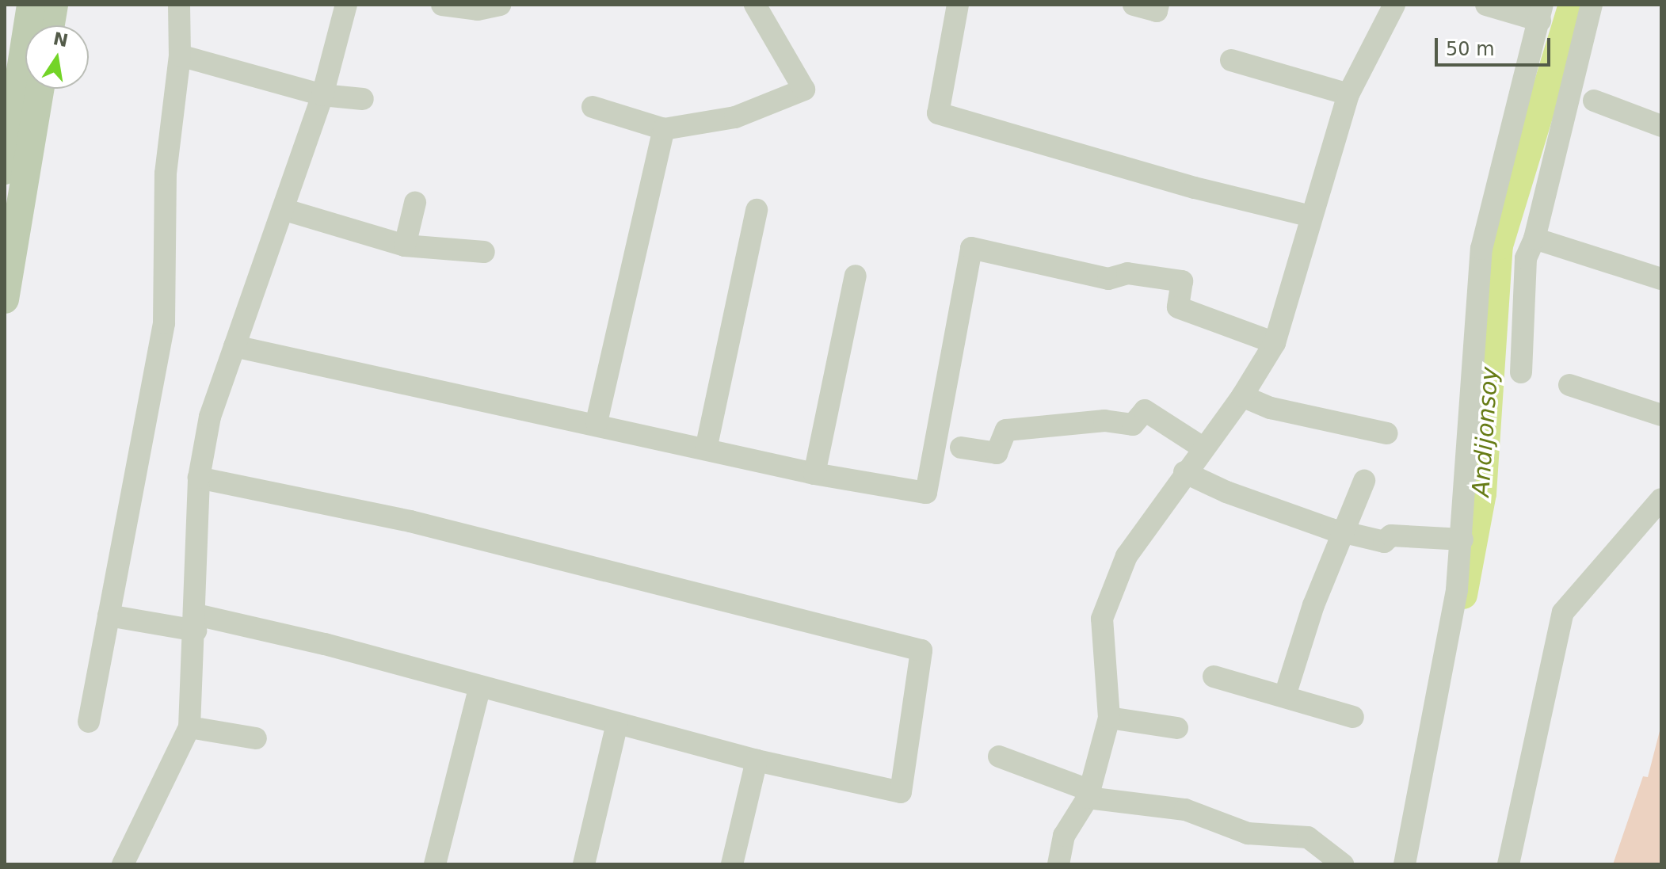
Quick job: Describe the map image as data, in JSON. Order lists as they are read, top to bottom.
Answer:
{
  "water": ["Andijonsoy"],
  "scale_bar": "50 m",
  "north": "top"
}
